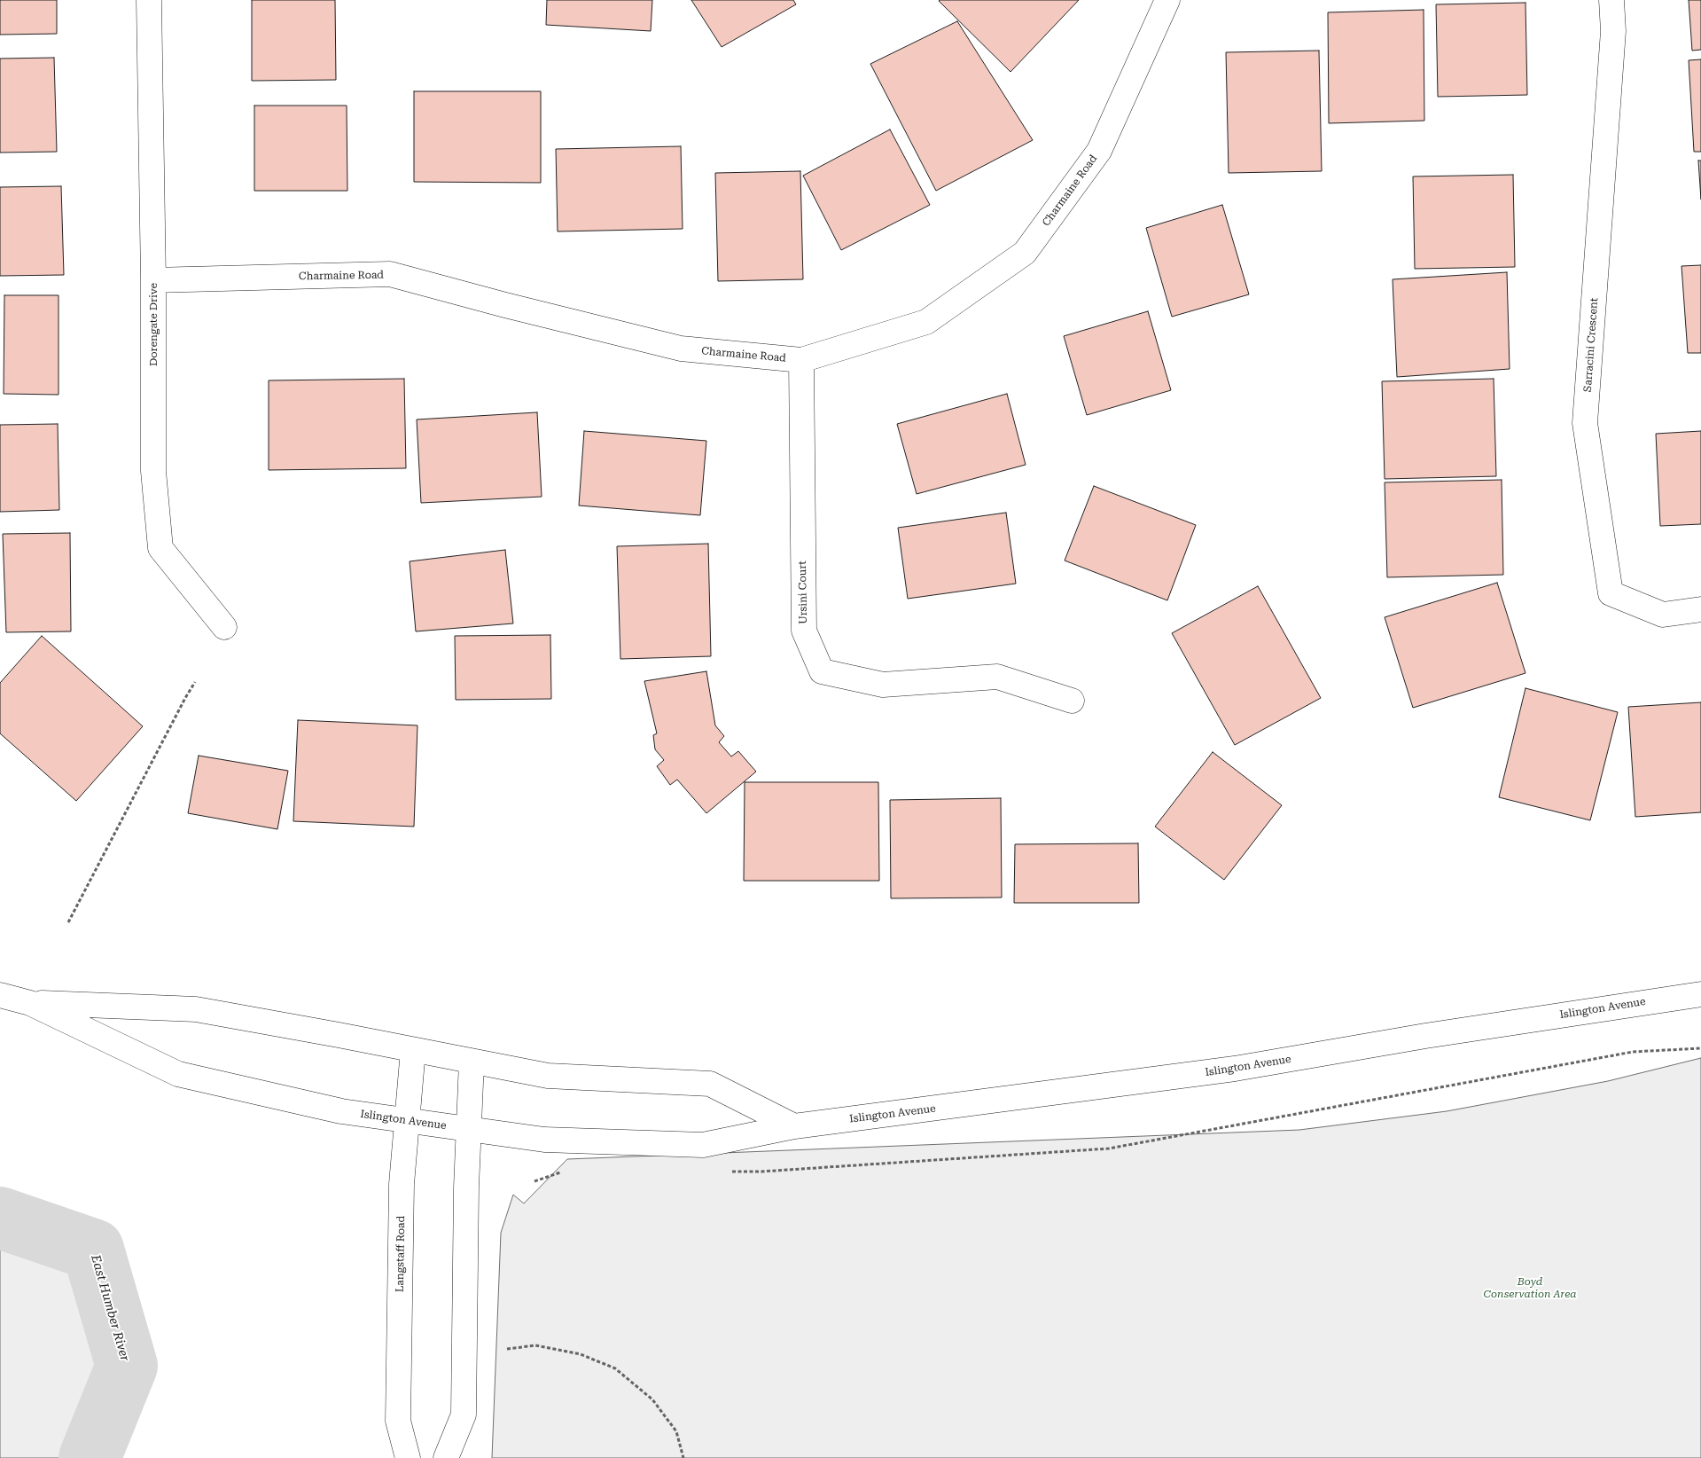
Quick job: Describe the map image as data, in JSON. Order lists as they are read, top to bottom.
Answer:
{
  "streets": {
    "main road": [
      "Charmaine Road",
      "Dorengate Drive",
      "Sarracini Crescent",
      "Ursini Court",
      "Islington Avenue",
      "Langstaff Road"
    ]
  },
  "crossings": [
    ["Charmaine Road", "Dorengate Drive"],
    ["Charmaine Road", "Ursini Court"],
    ["Islington Avenue", "Langstaff Road"]
  ],
  "water": ["East Humber River"],
  "parks": ["Boyd Conservation Area"]
}
